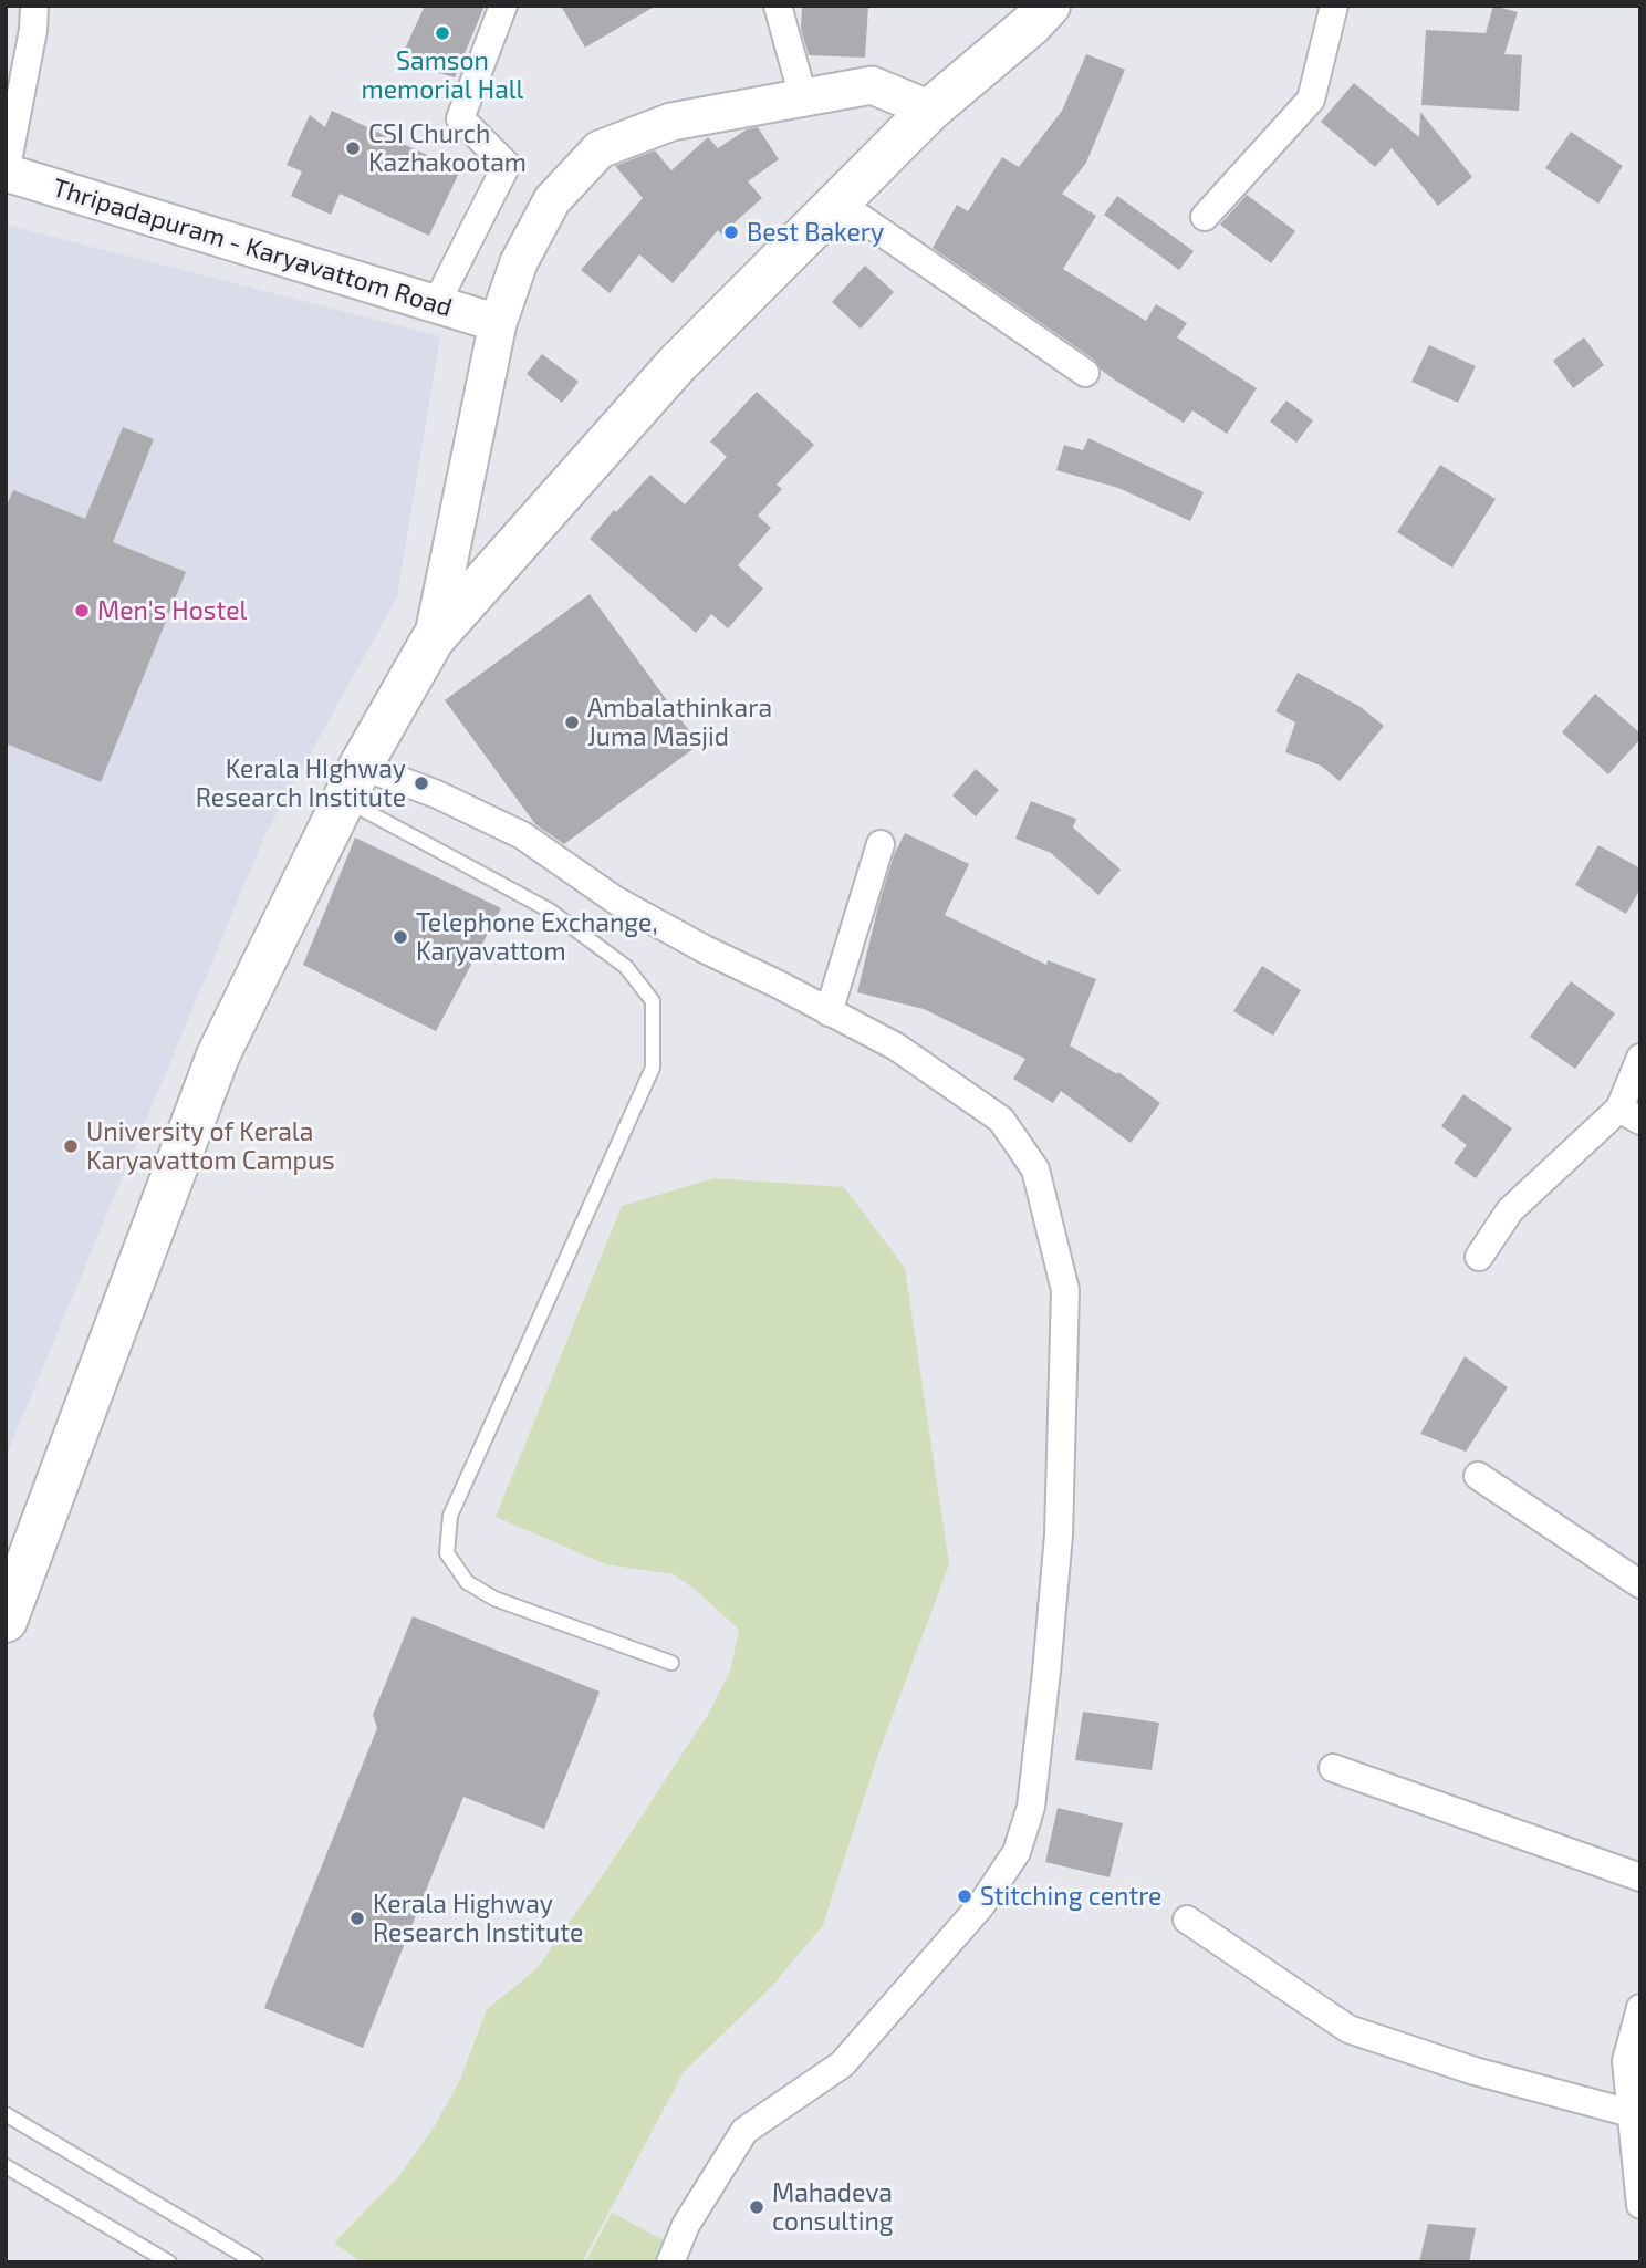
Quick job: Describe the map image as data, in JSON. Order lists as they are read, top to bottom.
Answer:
{
  "streets": {
    "main road": ["Thripadapuram - Karyavattom Road"]
  },
  "places": [
    "Samson memorial Hall",
    "CSI Church Kazhakootam",
    "Best Bakery",
    "Men's Hostel",
    "Ambalathinkara Juma Masjid",
    "Kerala HIghway Research Institute",
    "Telephone Exchange, Karyavattom",
    "University of Kerala Karyavattom Campus",
    "Stitching centre",
    "Kerala Highway Research Institute",
    "Mahadeva consulting"
  ]
}
